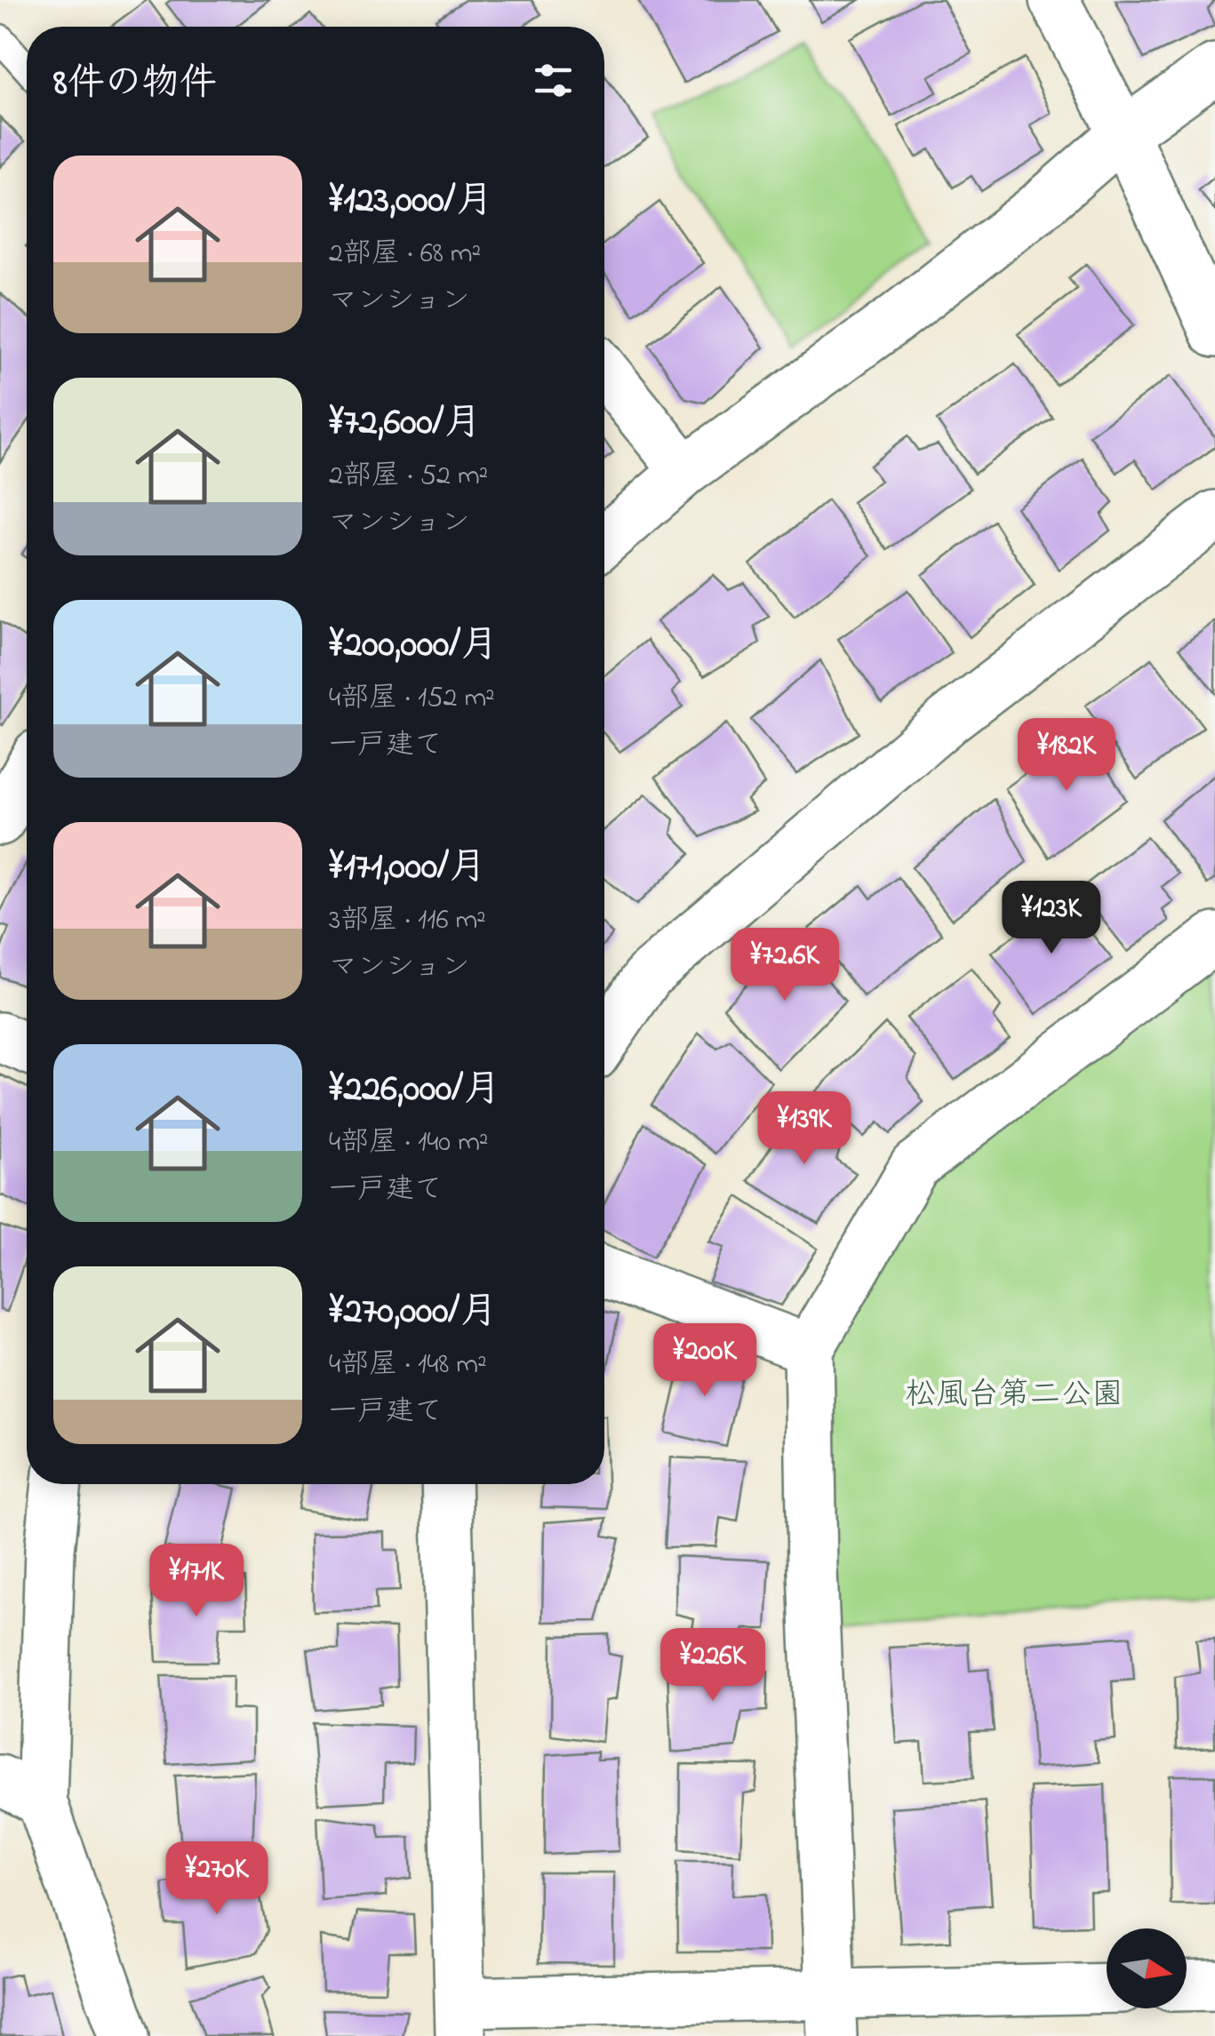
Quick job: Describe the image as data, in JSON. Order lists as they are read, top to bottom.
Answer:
{
  "parks": ["松風台第二公園"],
  "north": "right",
  "page": {
    "heading": "8件の物件",
    "list": [
      {
        "name": "¥123,000/月",
        "note": "2部屋 · 68 m² · マンション"
      },
      {
        "name": "¥72,600/月",
        "note": "2部屋 · 52 m² · マンション"
      },
      {
        "name": "¥200,000/月",
        "note": "4部屋 · 152 m² · 一戸建て"
      },
      {
        "name": "¥171,000/月",
        "note": "3部屋 · 116 m² · マンション"
      },
      {
        "name": "¥226,000/月",
        "note": "4部屋 · 140 m² · 一戸建て"
      },
      {
        "name": "¥270,000/月",
        "note": "4部屋 · 148 m² · 一戸建て"
      }
    ],
    "price": [
      "¥182K",
      "¥123K",
      "¥72.6K",
      "¥139K",
      "¥200K",
      "¥171K",
      "¥226K",
      "¥270K"
    ]
  }
}
